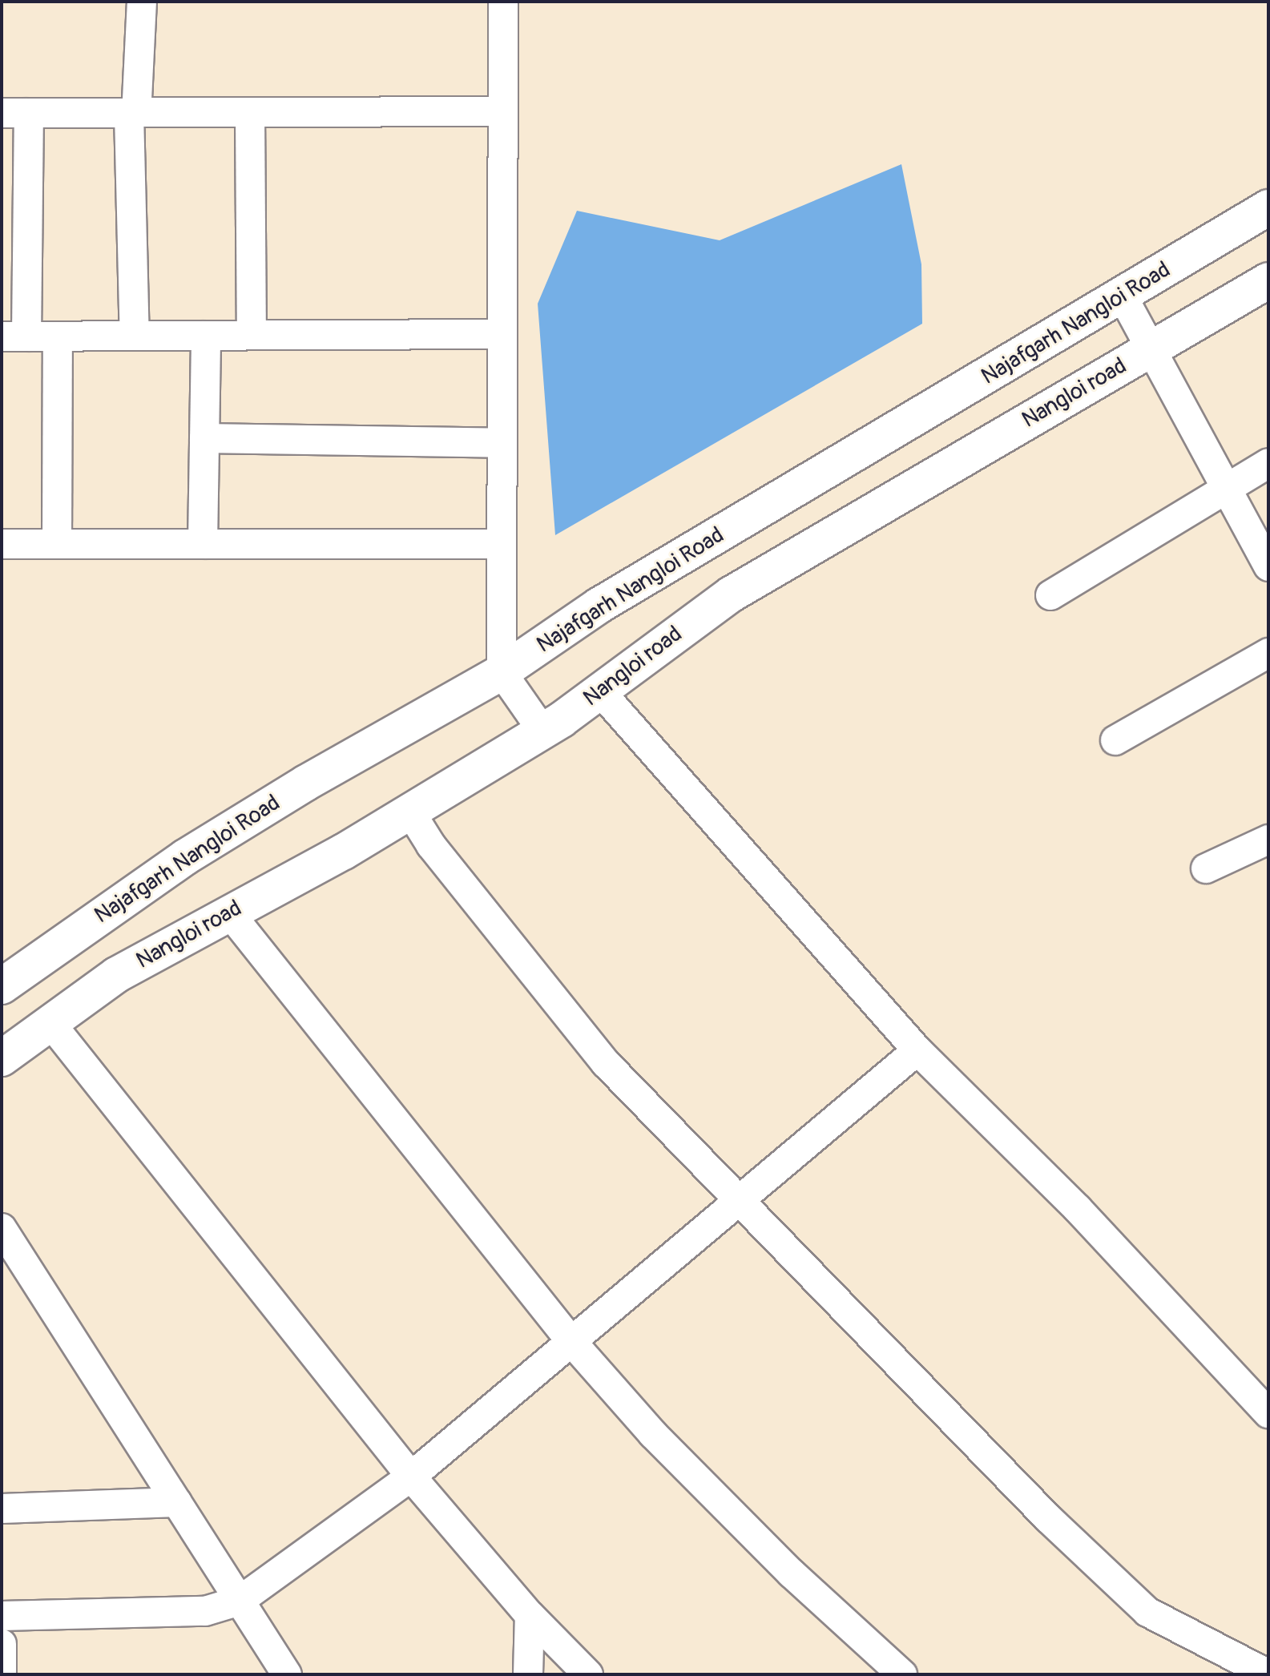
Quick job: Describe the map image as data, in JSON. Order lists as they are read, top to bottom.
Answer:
{
  "streets": {
    "main road": ["Najafgarh Nangloi Road", "Nangloi road"]
  }
}
